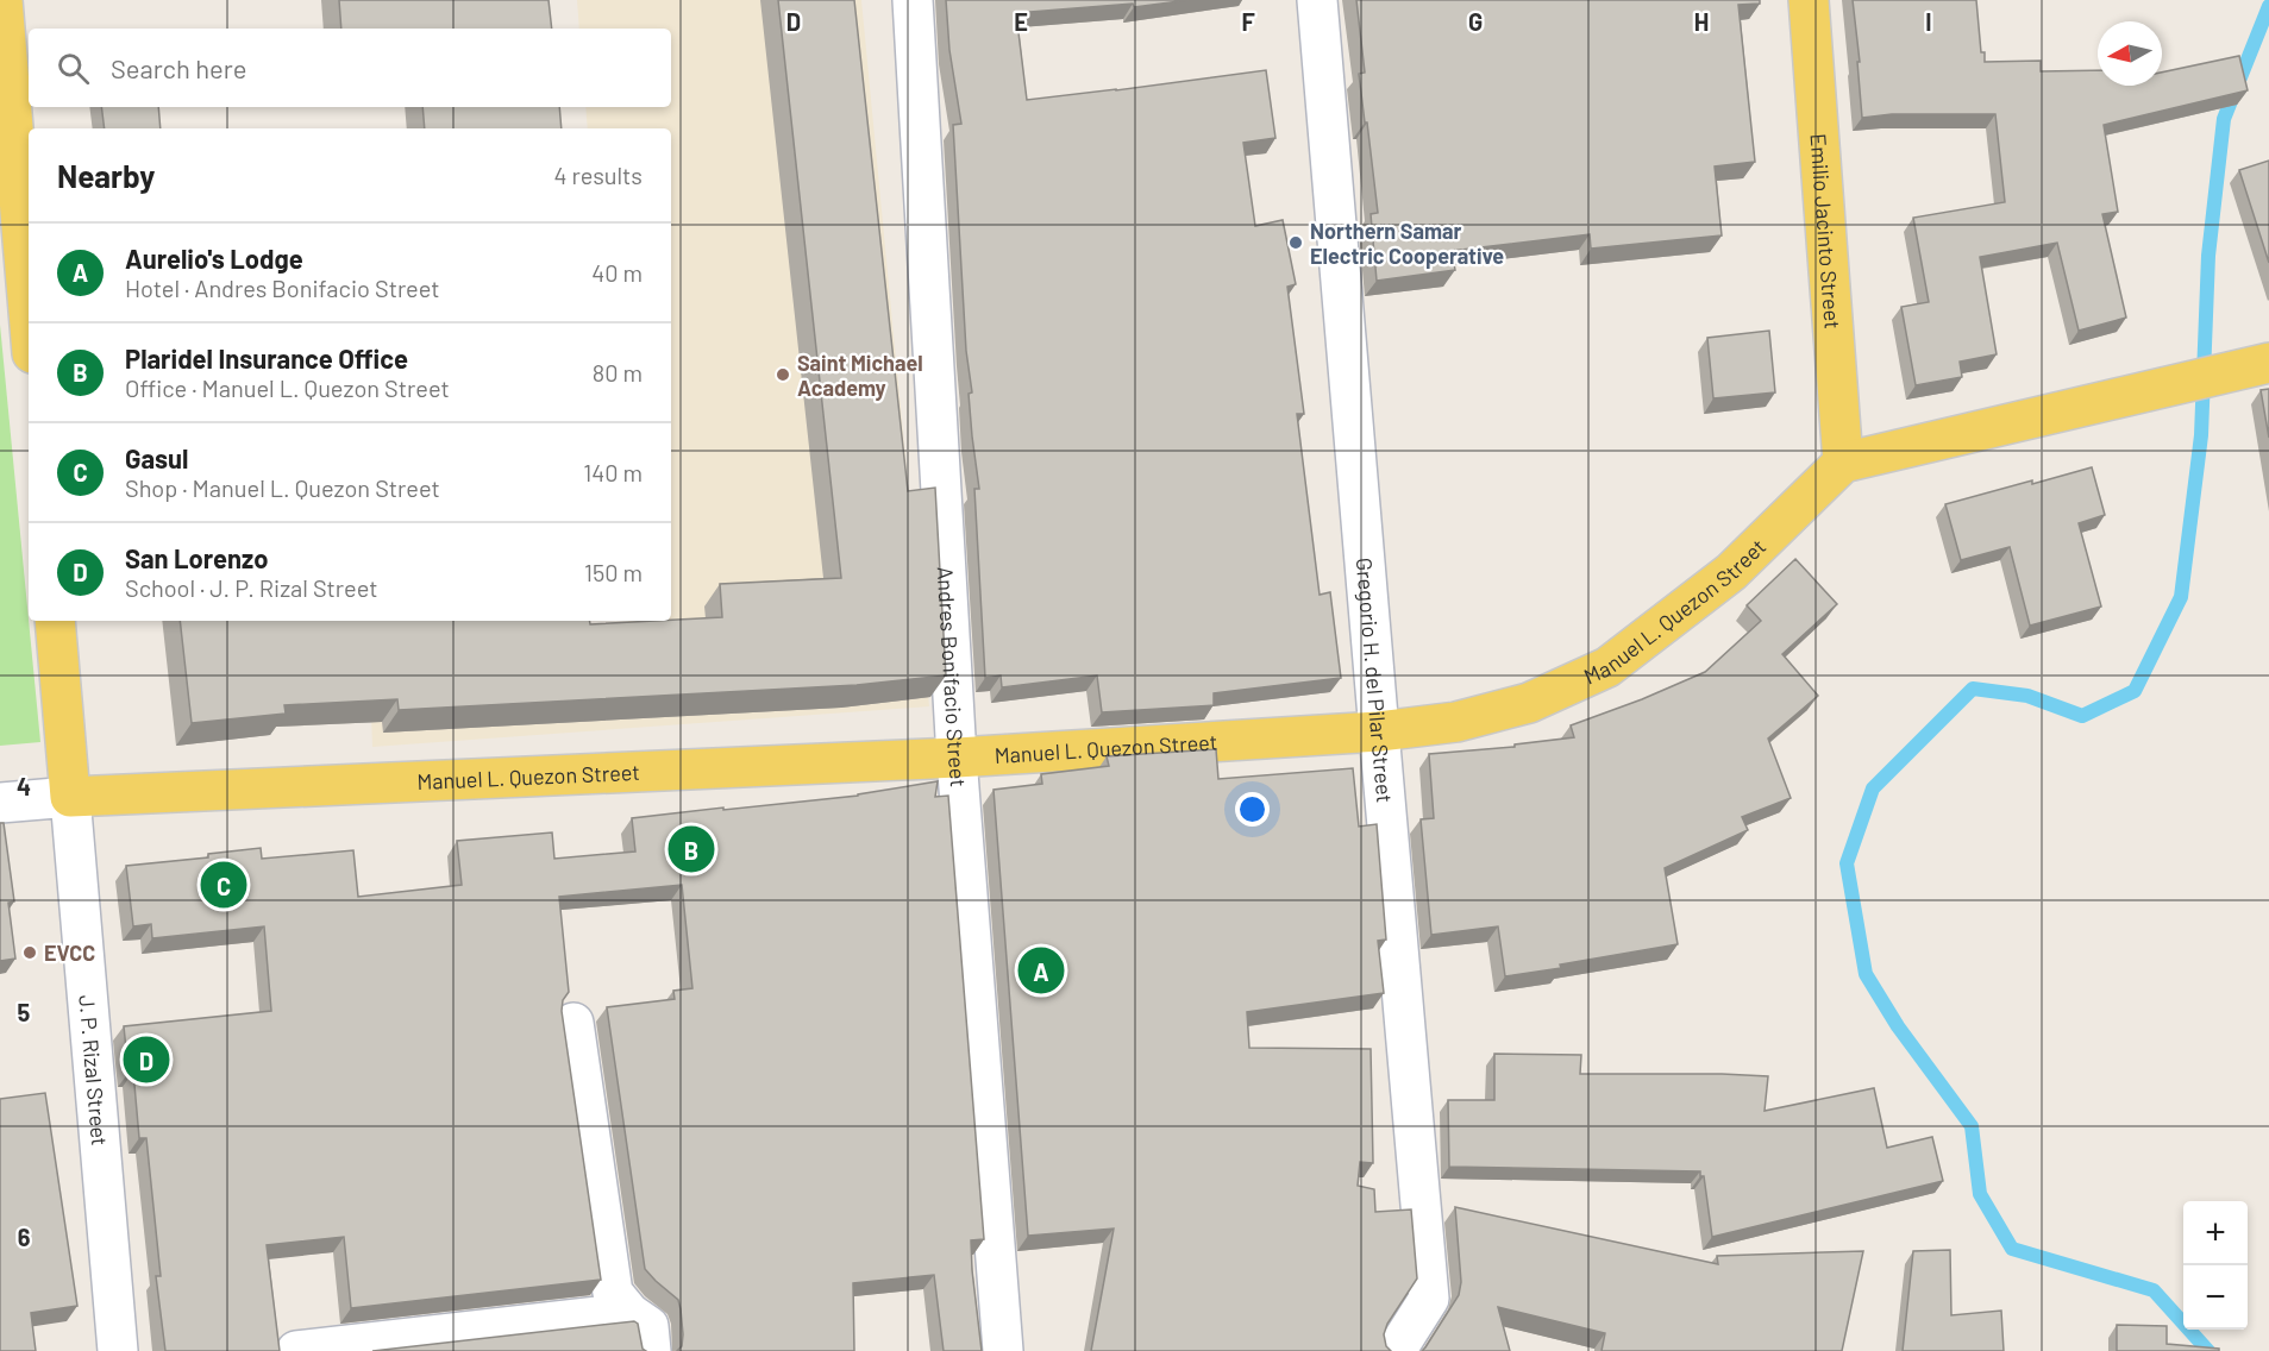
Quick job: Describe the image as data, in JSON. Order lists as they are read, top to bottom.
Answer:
{
  "streets": {
    "main road": ["Emilio Jacinto Street", "Manuel L. Quezon Street", "J. P. Rizal Street"],
    "street": ["Andres Bonifacio Street", "Gregorio H. del Pilar Street"]
  },
  "crossings": [
    ["Emilio Jacinto Street", "Manuel L. Quezon Street"],
    ["Manuel L. Quezon Street", "Andres Bonifacio Street"],
    ["Manuel L. Quezon Street", "Gregorio H. del Pilar Street"],
    ["Manuel L. Quezon Street", "J. P. Rizal Street"]
  ],
  "places": ["Northern Samar Electric Cooperative", "Saint Michael Academy", "EVCC"],
  "north": "left",
  "page": {
    "search": "Search here",
    "heading": ["Nearby", "4 results"],
    "list": [
      {
        "mark": "A",
        "name": "Aurelio's Lodge",
        "note": "Hotel · Andres Bonifacio Street",
        "value": "40 m"
      },
      {
        "mark": "B",
        "name": "Plaridel Insurance Office",
        "note": "Office · Manuel L. Quezon Street",
        "value": "80 m"
      },
      {
        "mark": "C",
        "name": "Gasul",
        "note": "Shop · Manuel L. Quezon Street",
        "value": "140 m"
      },
      {
        "mark": "D",
        "name": "San Lorenzo",
        "note": "School · J. P. Rizal Street",
        "value": "150 m"
      }
    ],
    "pins": [
      "B",
      "C",
      "A",
      "D"
    ],
    "map_buttons": ["+", "−"]
  },
  "grid": {
    "columns": [
      "D",
      "E",
      "F",
      "G",
      "H",
      "I"
    ],
    "rows": ["4", "5", "6"]
  }
}
